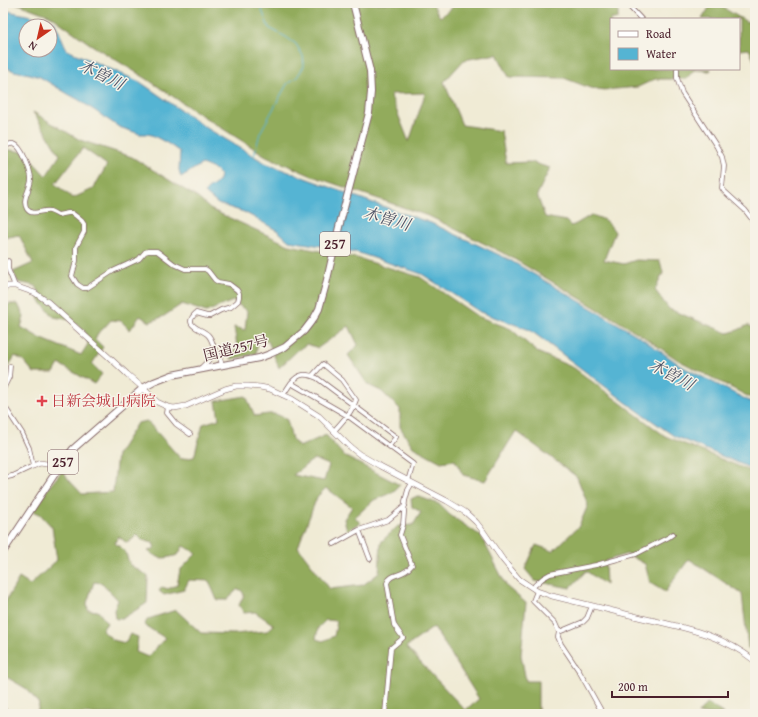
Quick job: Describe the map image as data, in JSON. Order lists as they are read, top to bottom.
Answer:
{
  "streets": {
    "highway": ["257", "国道257号"]
  },
  "water": ["木曽川"],
  "places": {
    "health": ["日新会城山病院"]
  },
  "legend": ["Road", "Water"],
  "scale_bar": "200 m",
  "north": "bottom left"
}
